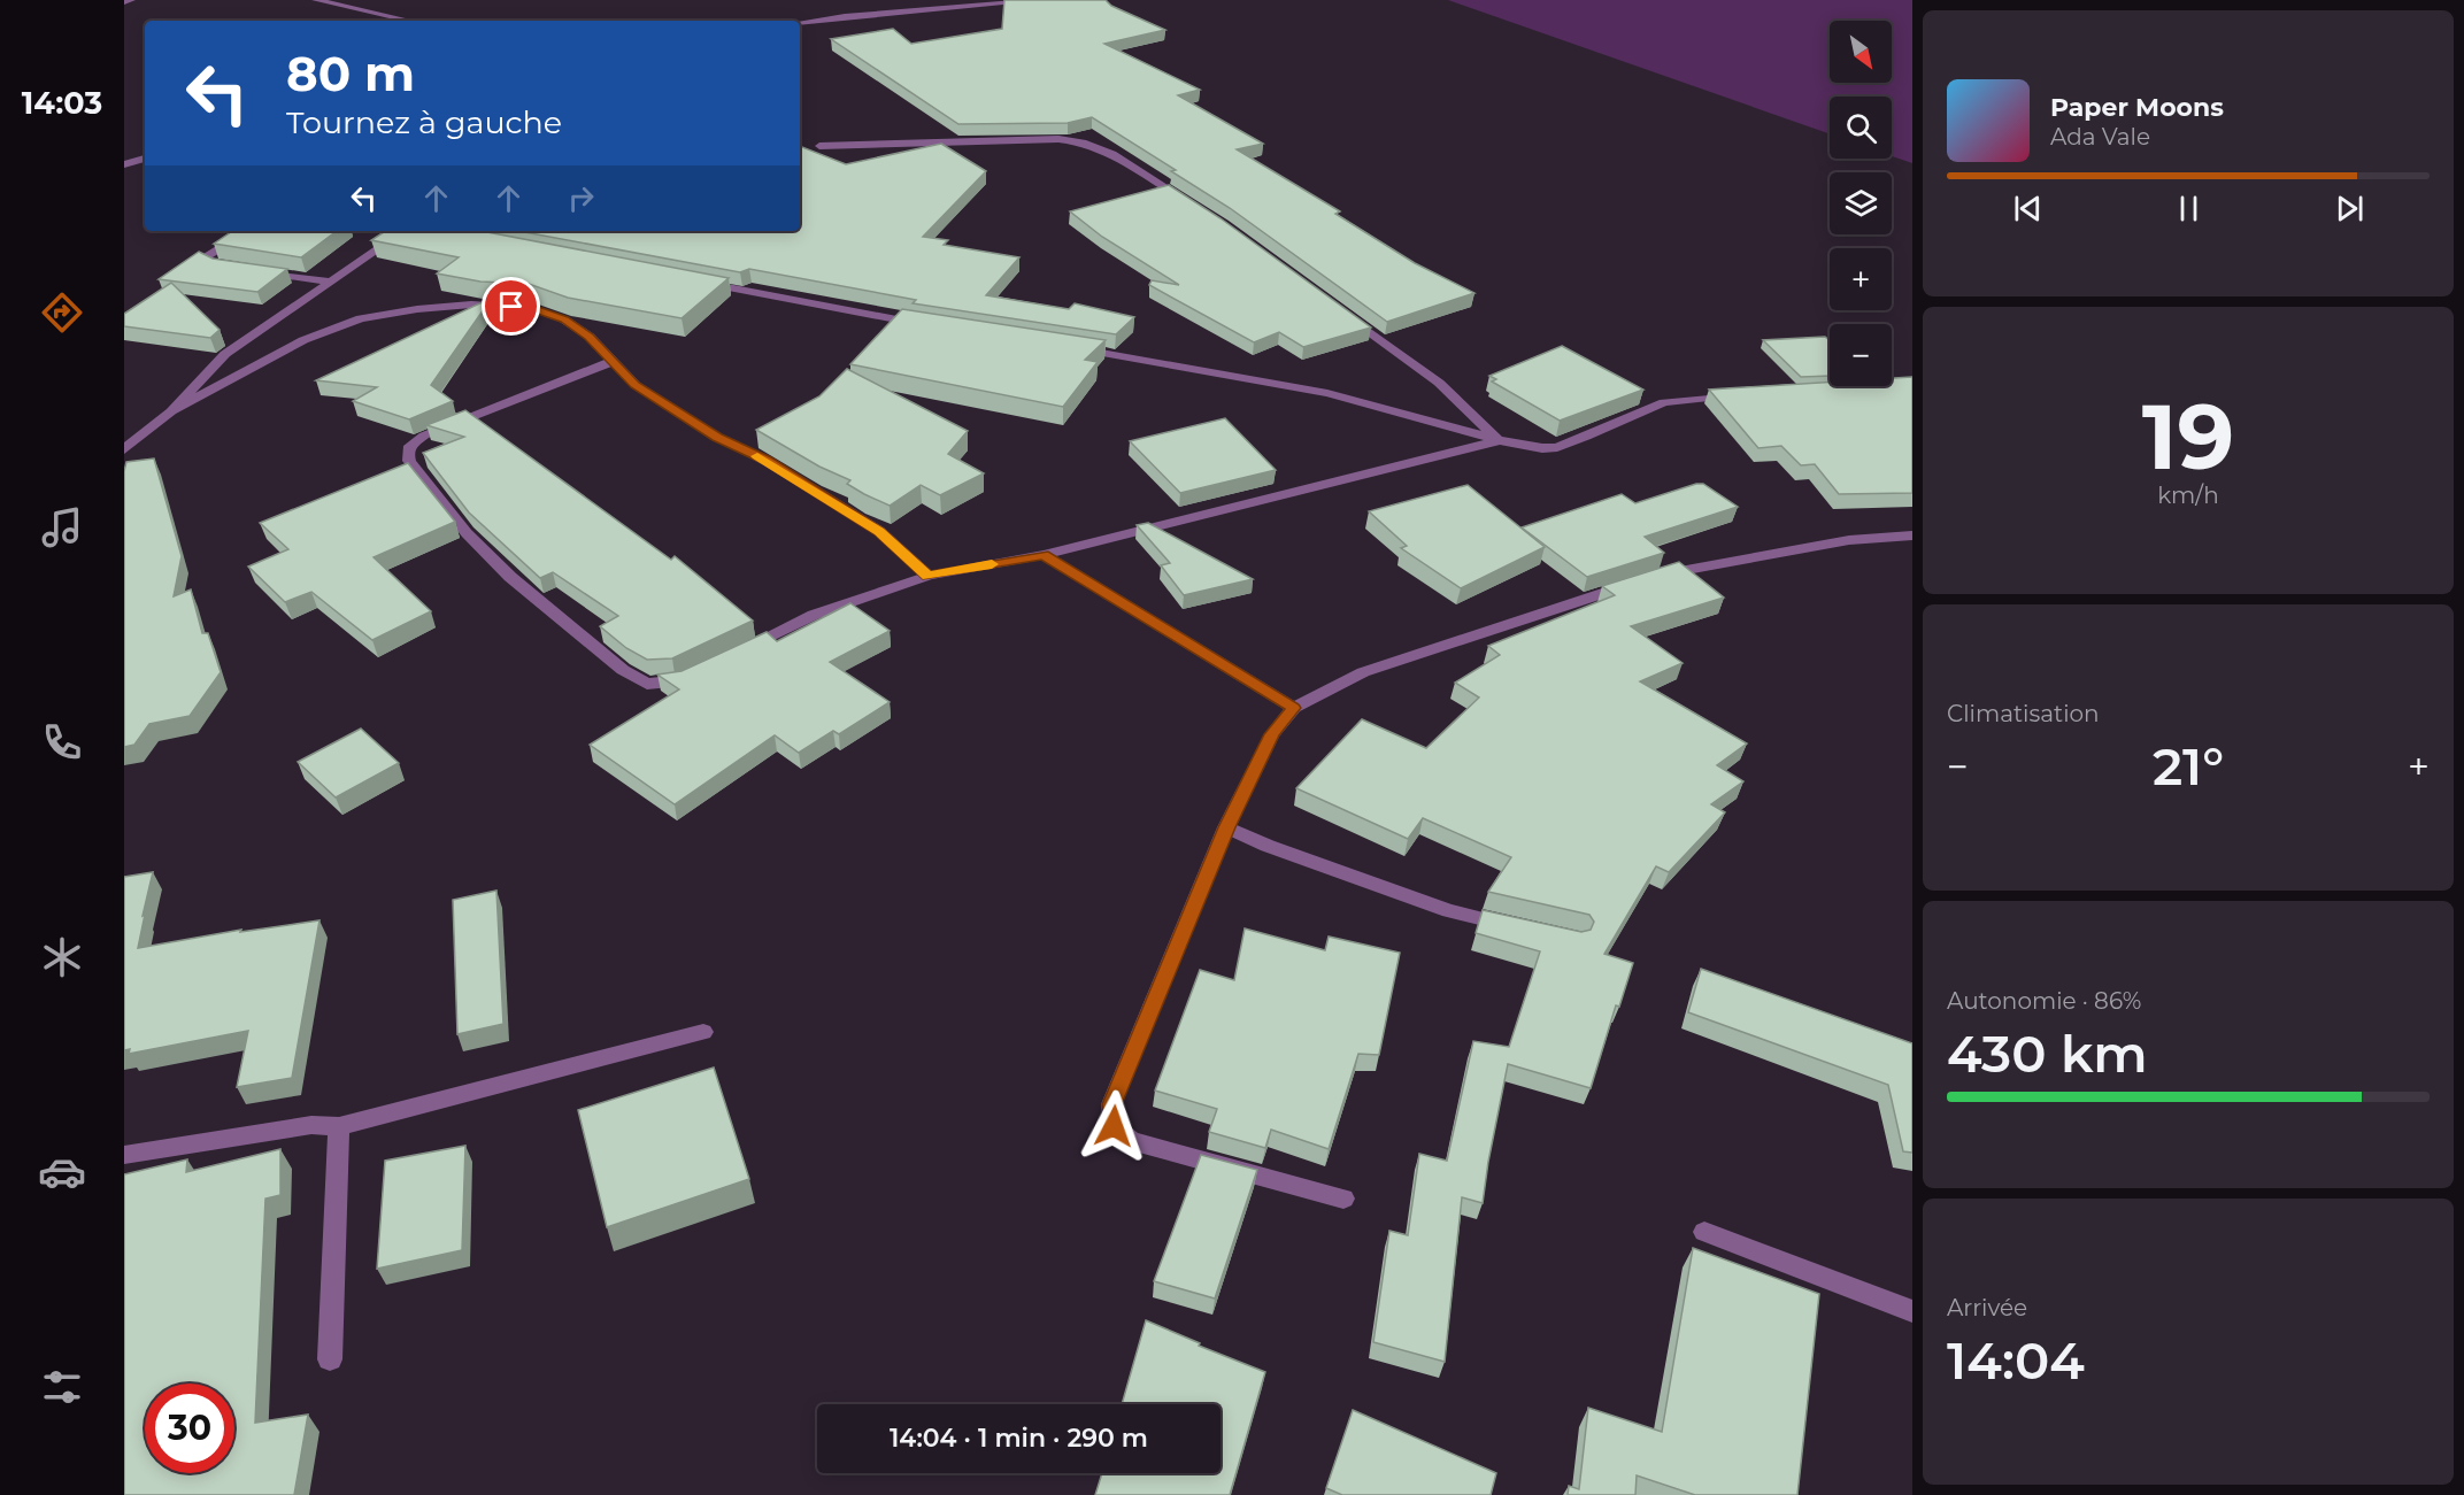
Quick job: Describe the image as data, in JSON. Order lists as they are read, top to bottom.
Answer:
{
  "north": "bottom right",
  "page": {
    "tabs": "14:03",
    "map_buttons": ["+", "−"],
    "turn": ["80 m", "Tournez à gauche"],
    "song": ["Paper Moons", "Ada Vale"],
    "tile": [
      ["19", "km/h"],
      "Climatisation",
      ["Autonomie · 86%", "430 km"],
      ["Arrivée", "14:04"]
    ],
    "heat": ["−", "21°", "+"],
    "limit": "30",
    "trip": "14:04 · 1 min · 290 m"
  }
}
